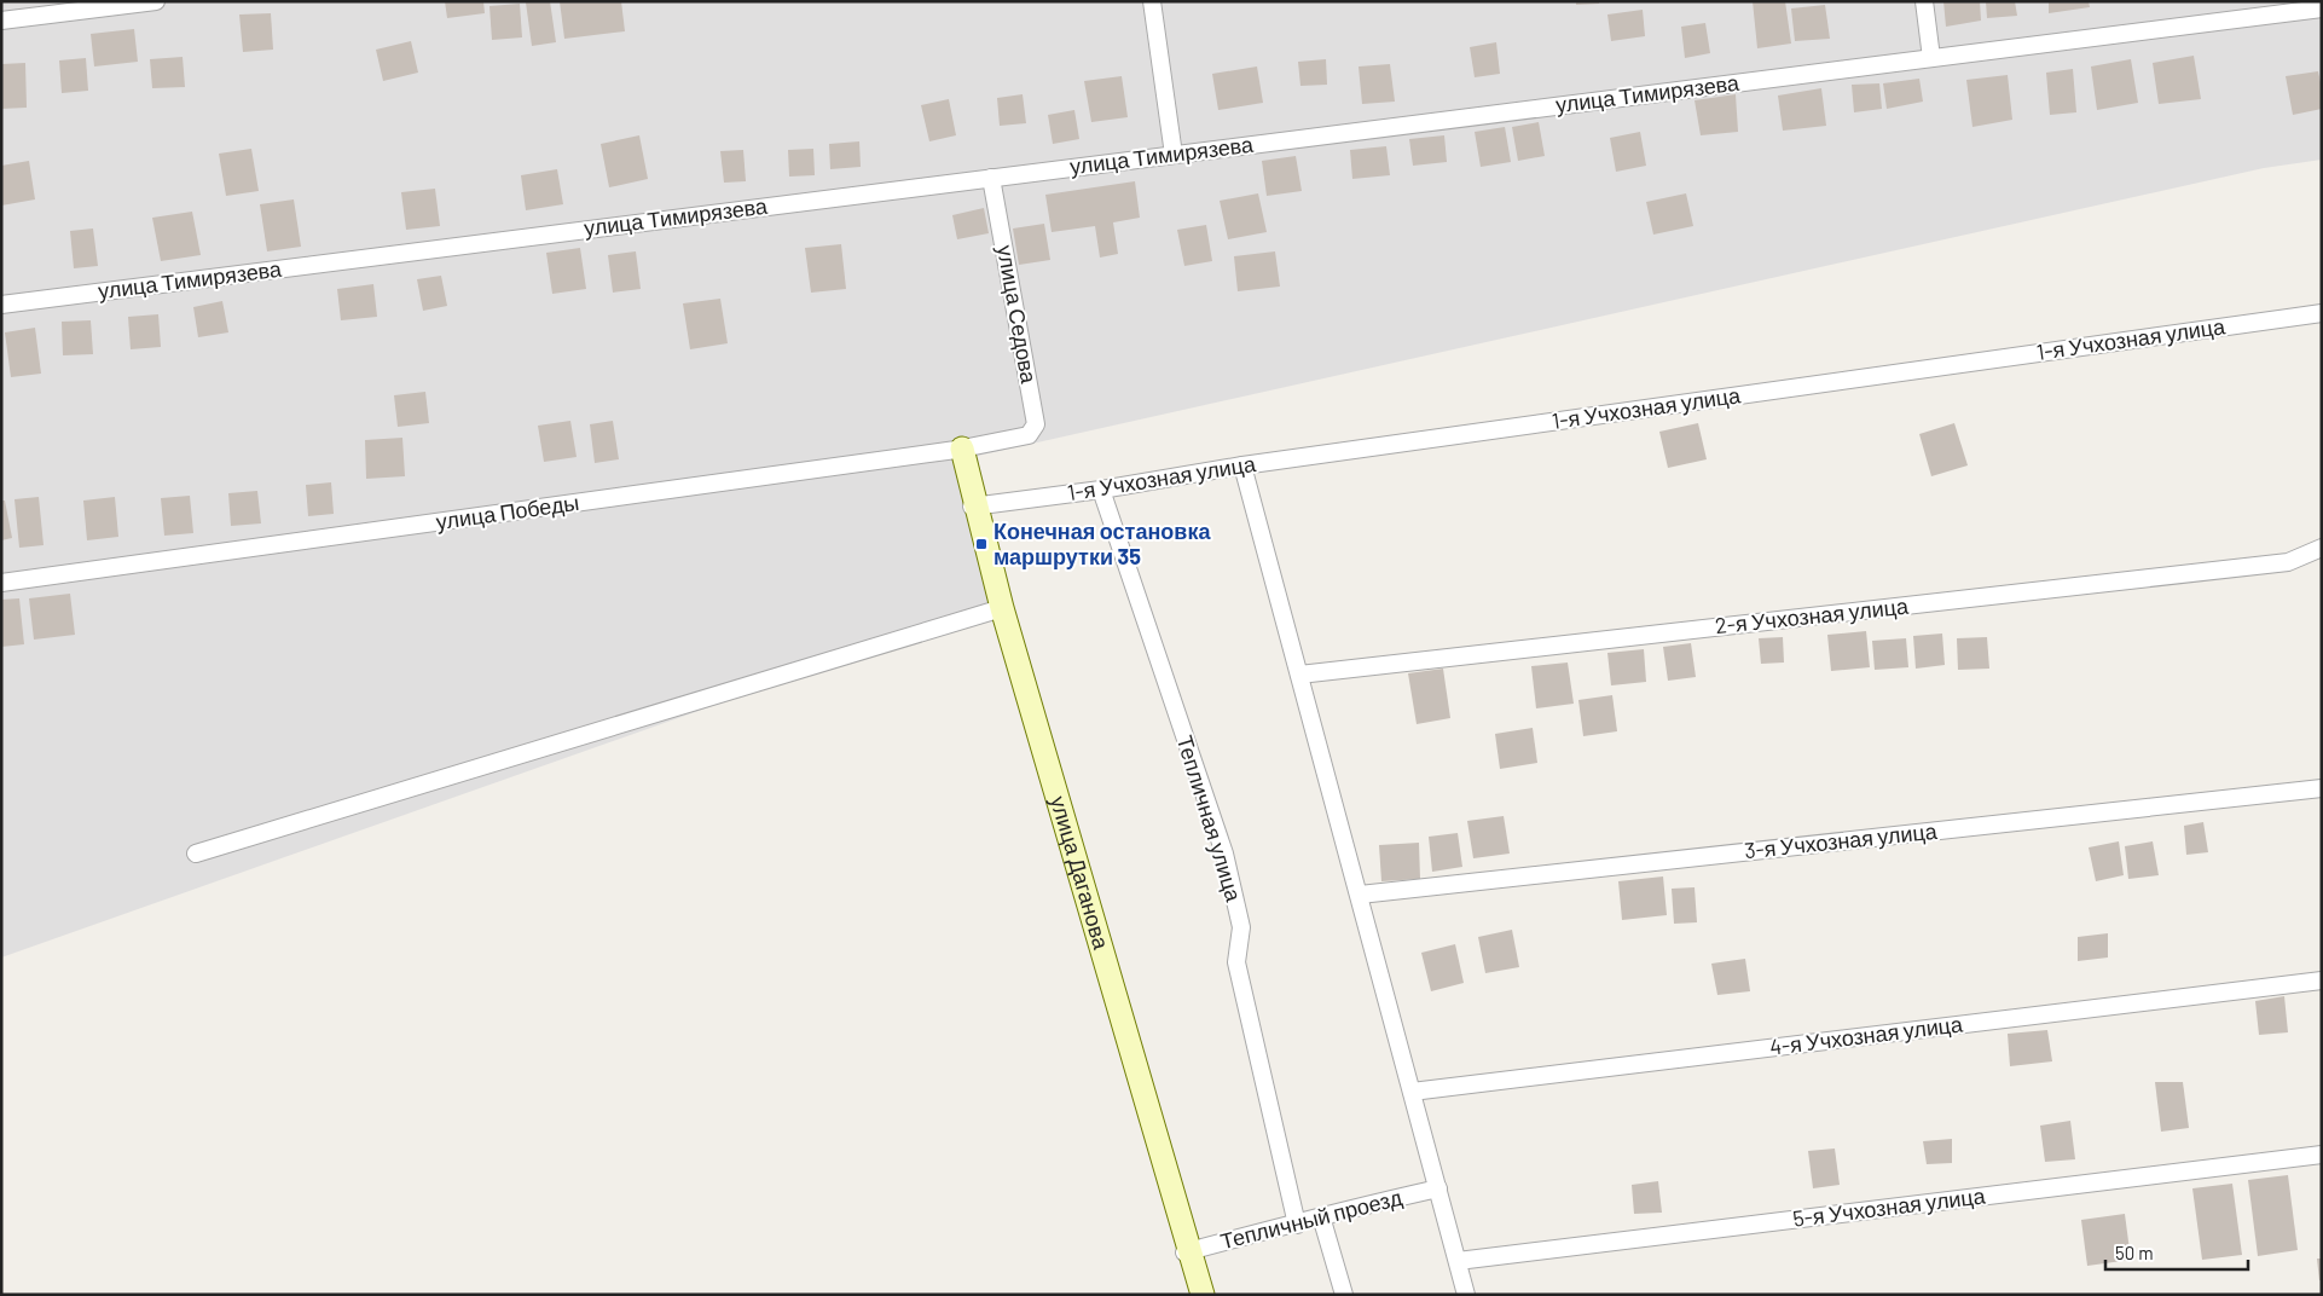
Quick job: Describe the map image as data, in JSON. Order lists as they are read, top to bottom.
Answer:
{
  "streets": {
    "main road": ["улица Даганова"],
    "street": [
      "улица Тимирязева",
      "улица Седова",
      "1-я Учхозная улица",
      "улица Победы",
      "2-я Учхозная улица",
      "Тепличная улица",
      "3-я Учхозная улица",
      "4-я Учхозная улица",
      "5-я Учхозная улица",
      "Тепличный проезд"
    ]
  },
  "crossings": [
    ["улица Тимирязева", "улица Седова"],
    ["улица Седова", "улица Победы"],
    ["1-я Учхозная улица", "Тепличная улица"],
    ["1-я Учхозная улица", "улица Даганова"],
    ["улица Победы", "улица Даганова"],
    ["Тепличная улица", "Тепличный проезд"],
    ["улица Даганова", "Тепличный проезд"]
  ],
  "places": {
    "transit": ["Конечная остановка маршрутки 35"]
  },
  "scale_bar": "50 m"
}
